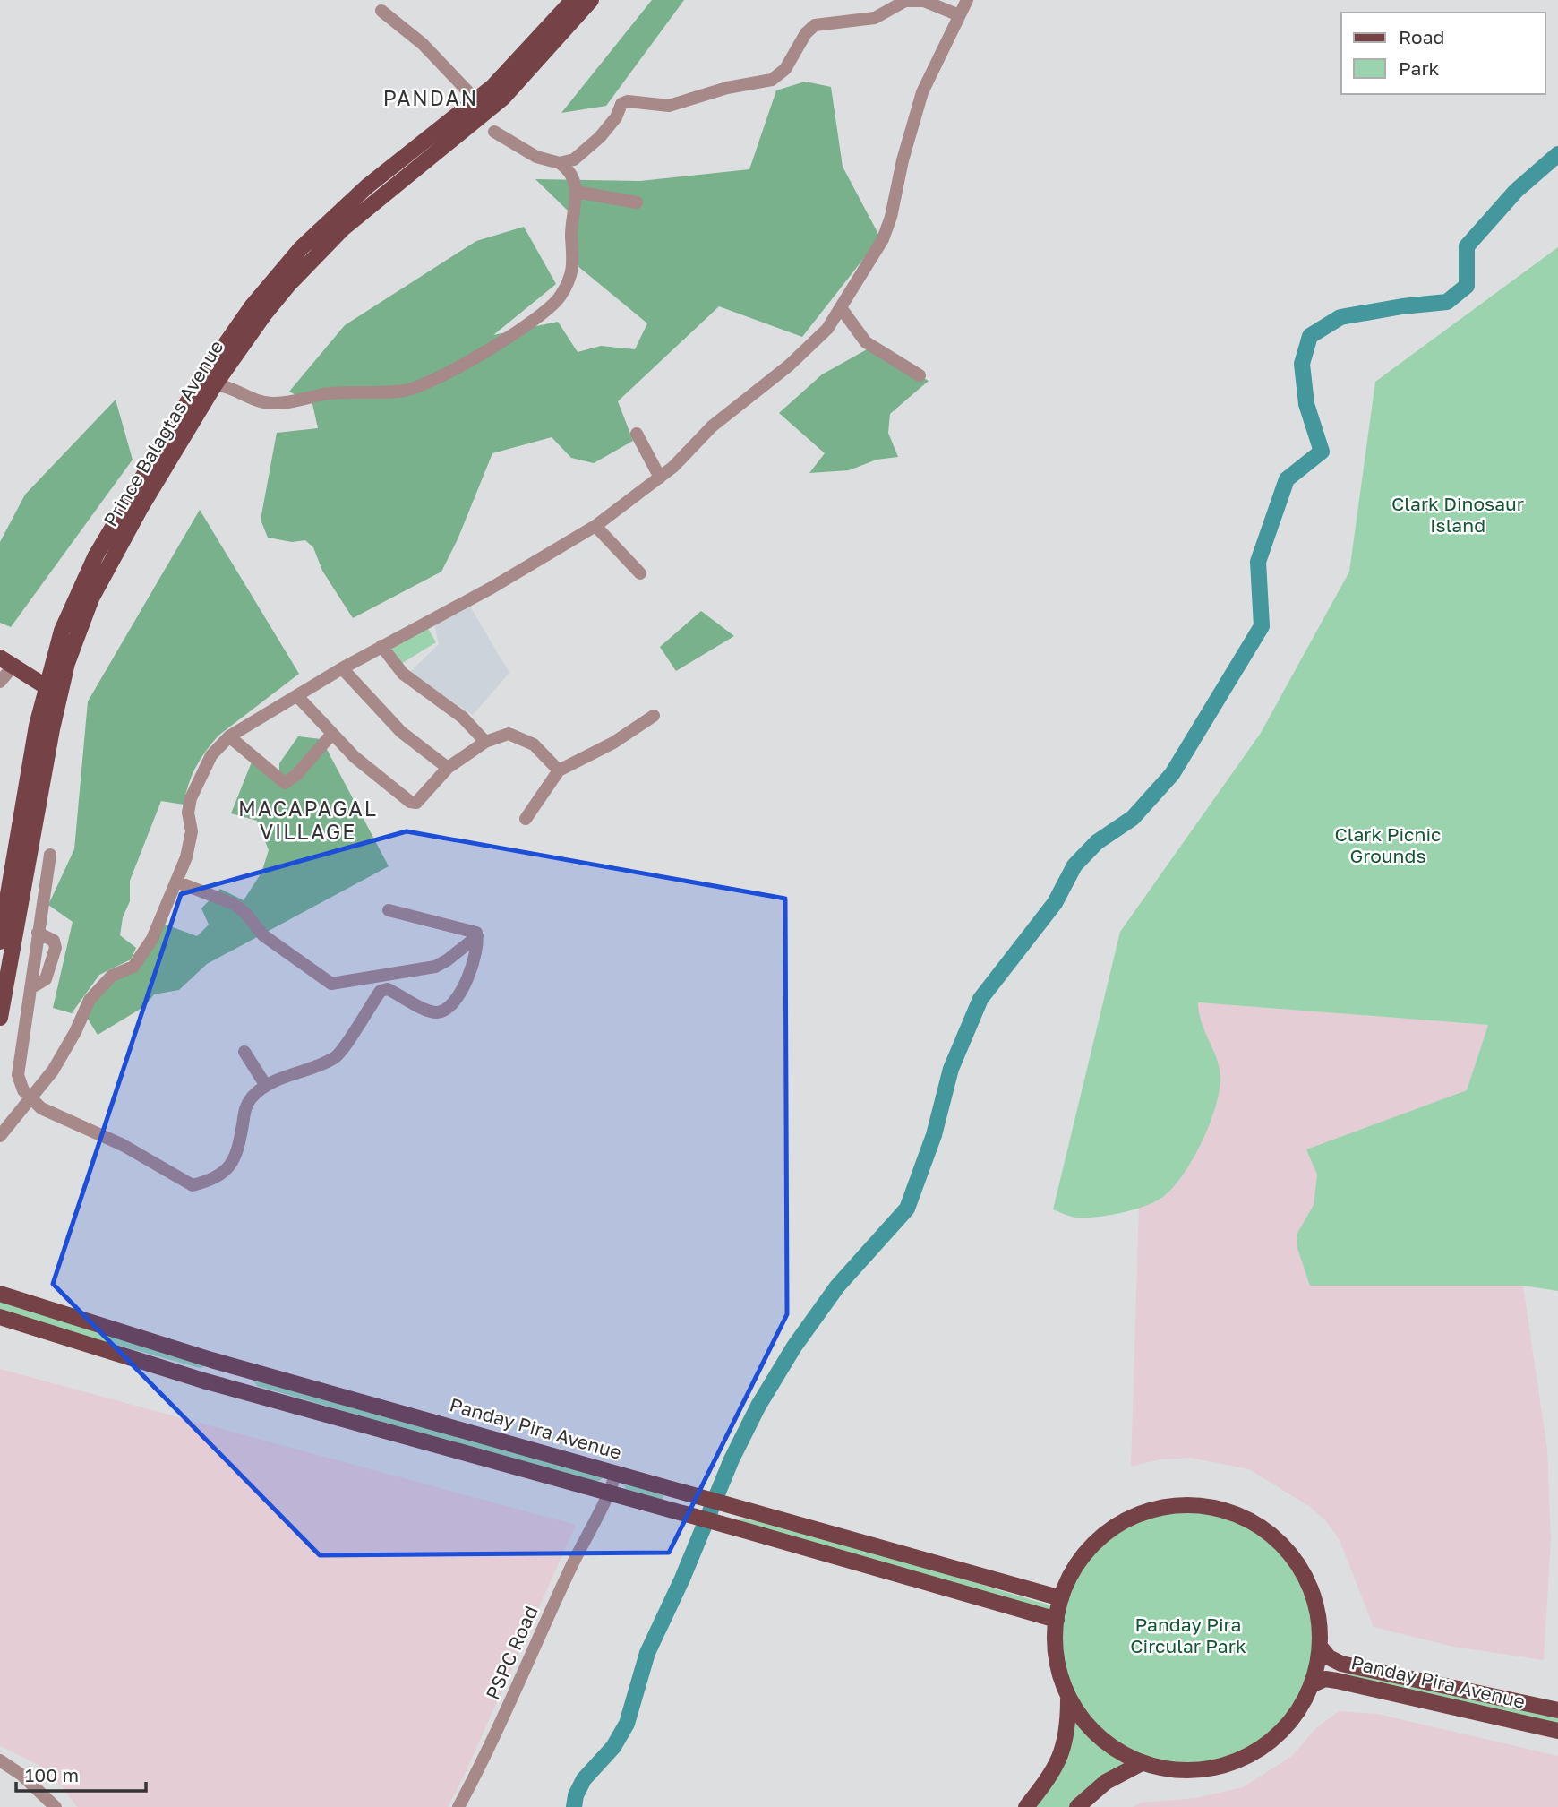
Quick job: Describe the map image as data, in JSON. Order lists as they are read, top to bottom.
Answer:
{
  "streets": {
    "main road": ["Prince Balagtas Avenue", "Panday Pira Avenue"],
    "street": ["PSPC Road"]
  },
  "crossings": [
    ["Panday Pira Avenue", "PSPC Road"]
  ],
  "districts": ["PANDAN", "MACAPAGAL VILLAGE"],
  "parks": ["Clark Dinosaur Island", "Clark Picnic Grounds", "Panday Pira Circular Park"],
  "legend": ["Road", "Park"],
  "scale_bar": "100 m"
}
